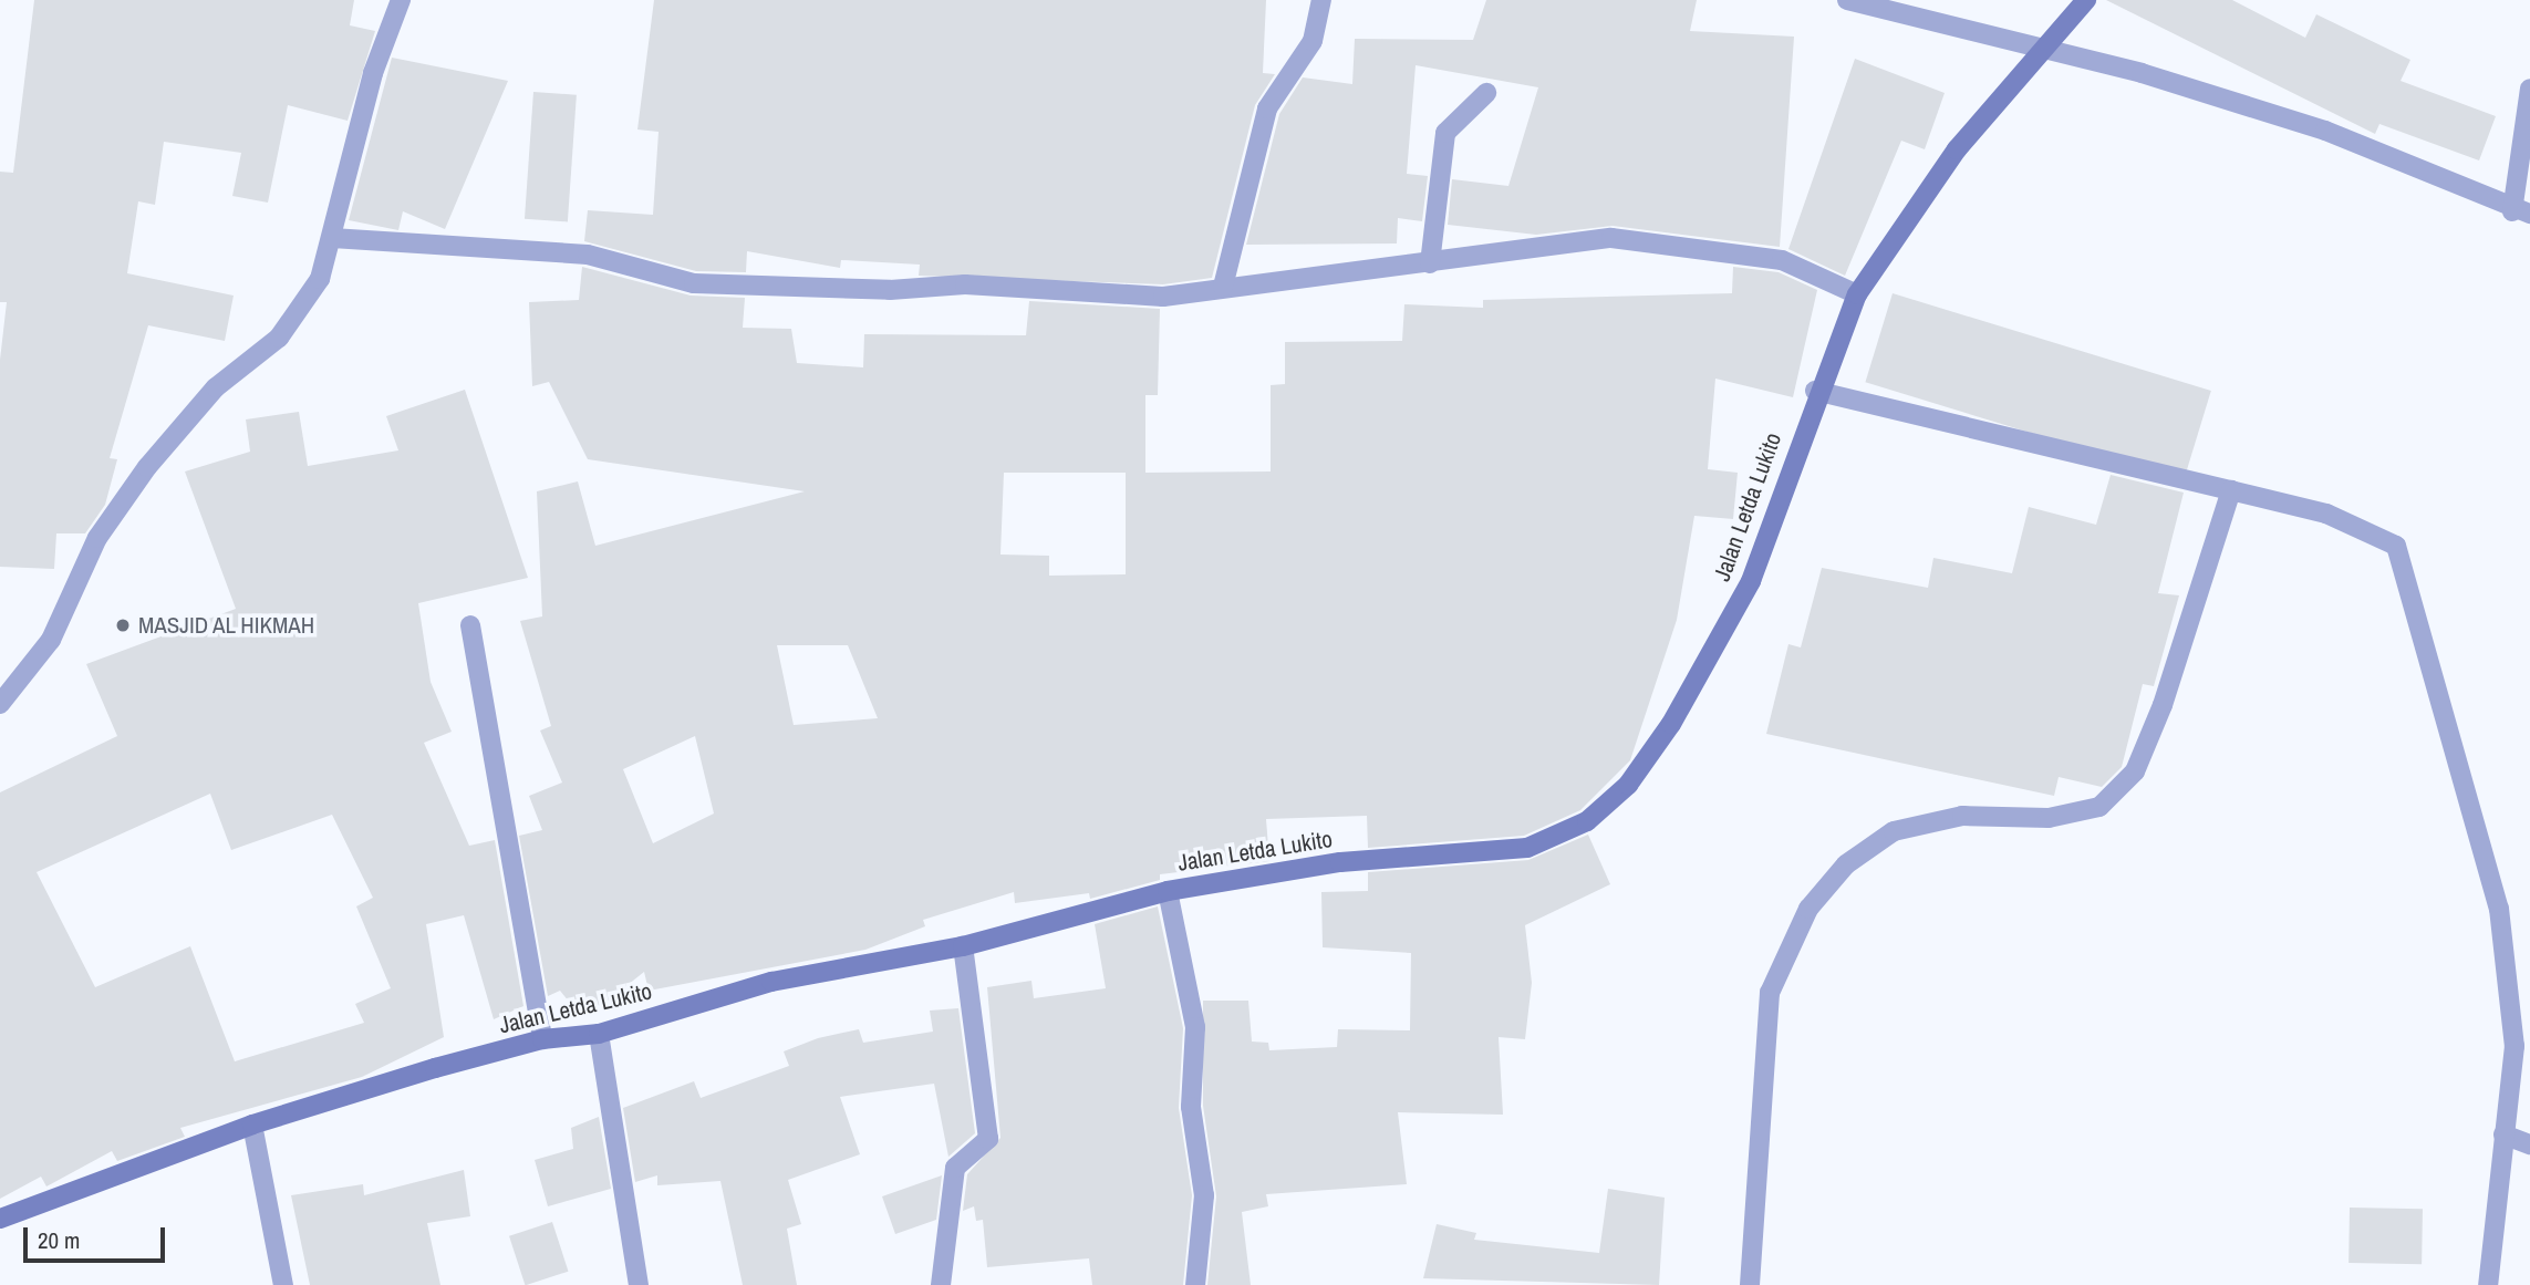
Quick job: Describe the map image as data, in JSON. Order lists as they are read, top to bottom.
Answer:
{
  "streets": {
    "street": ["Jalan Letda Lukito"]
  },
  "places": ["MASJID AL HIKMAH"],
  "scale_bar": "20 m"
}
